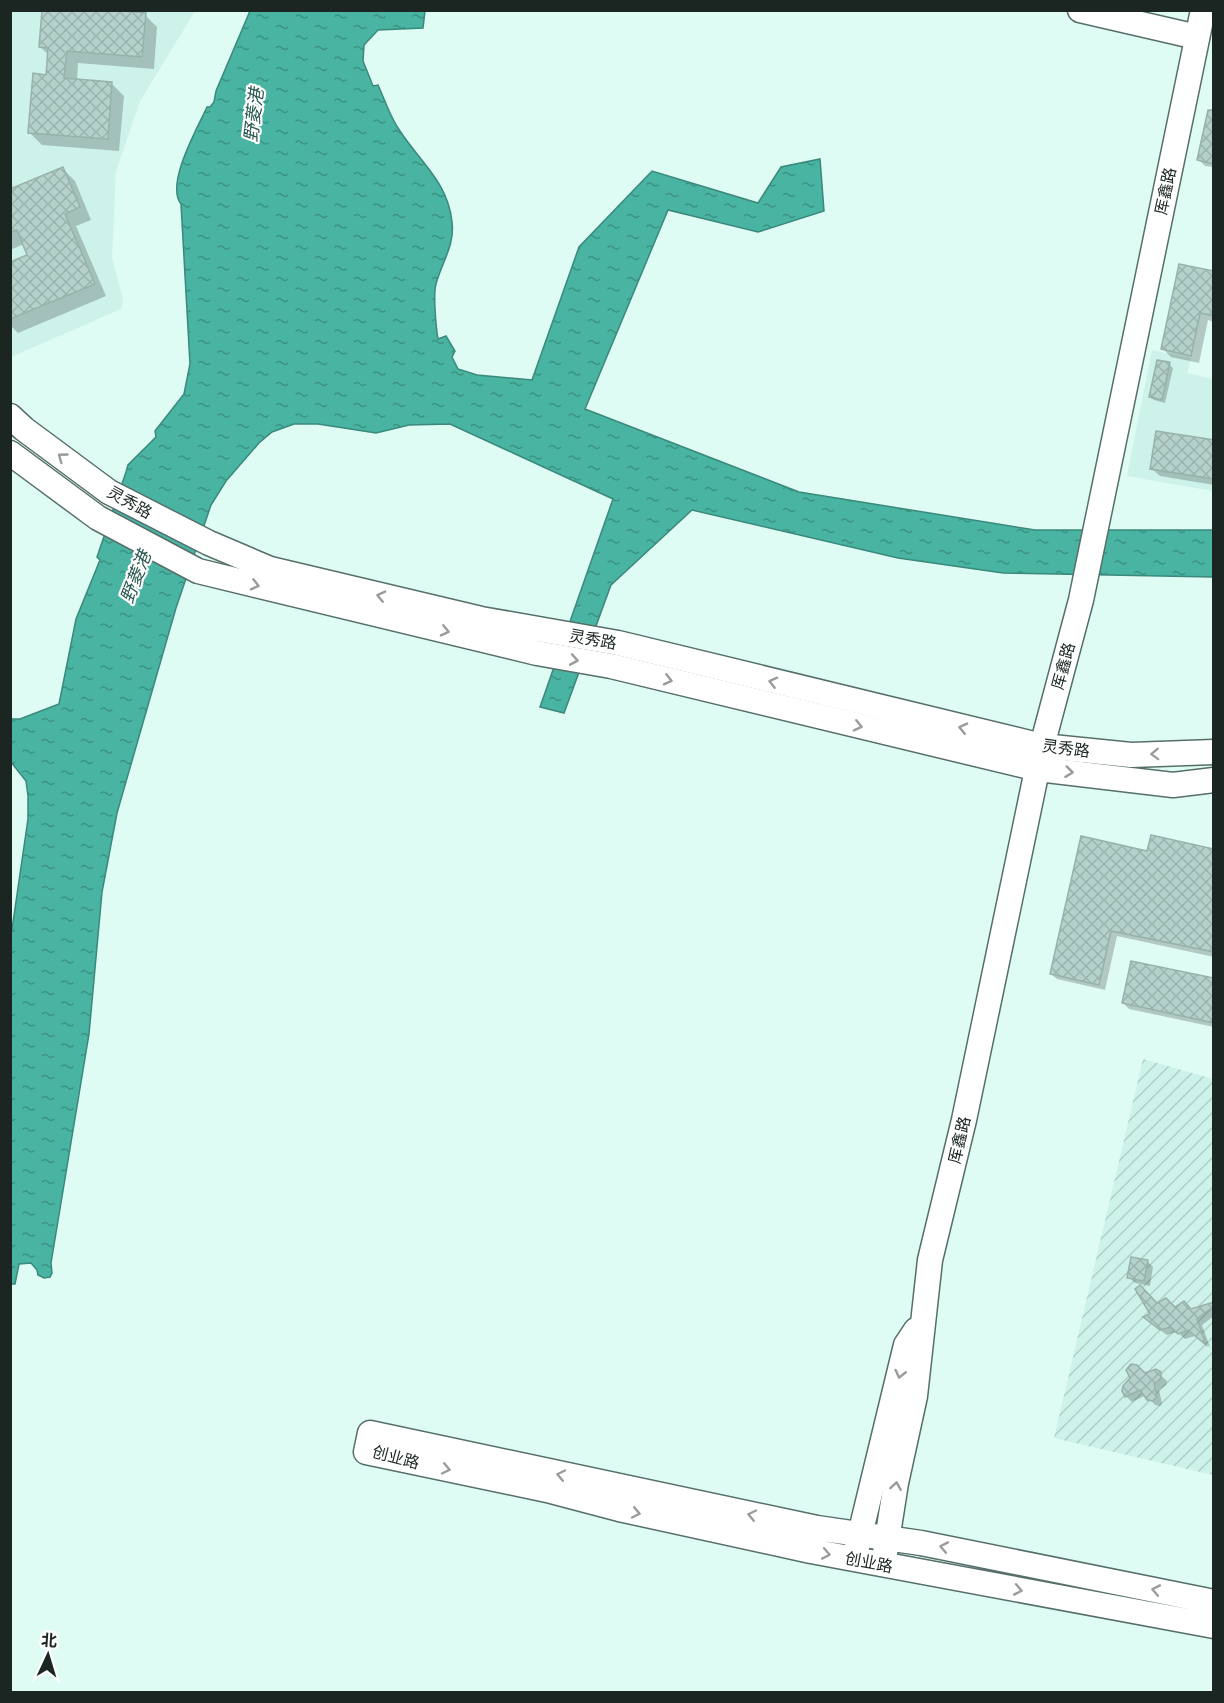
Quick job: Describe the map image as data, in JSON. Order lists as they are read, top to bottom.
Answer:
{
  "streets": {
    "street": ["厍鑫路", "灵秀路", "创业路"]
  },
  "crossings": [
    ["厍鑫路", "灵秀路"],
    ["厍鑫路", "创业路"]
  ],
  "water": ["野菱港"],
  "north": "top"
}
